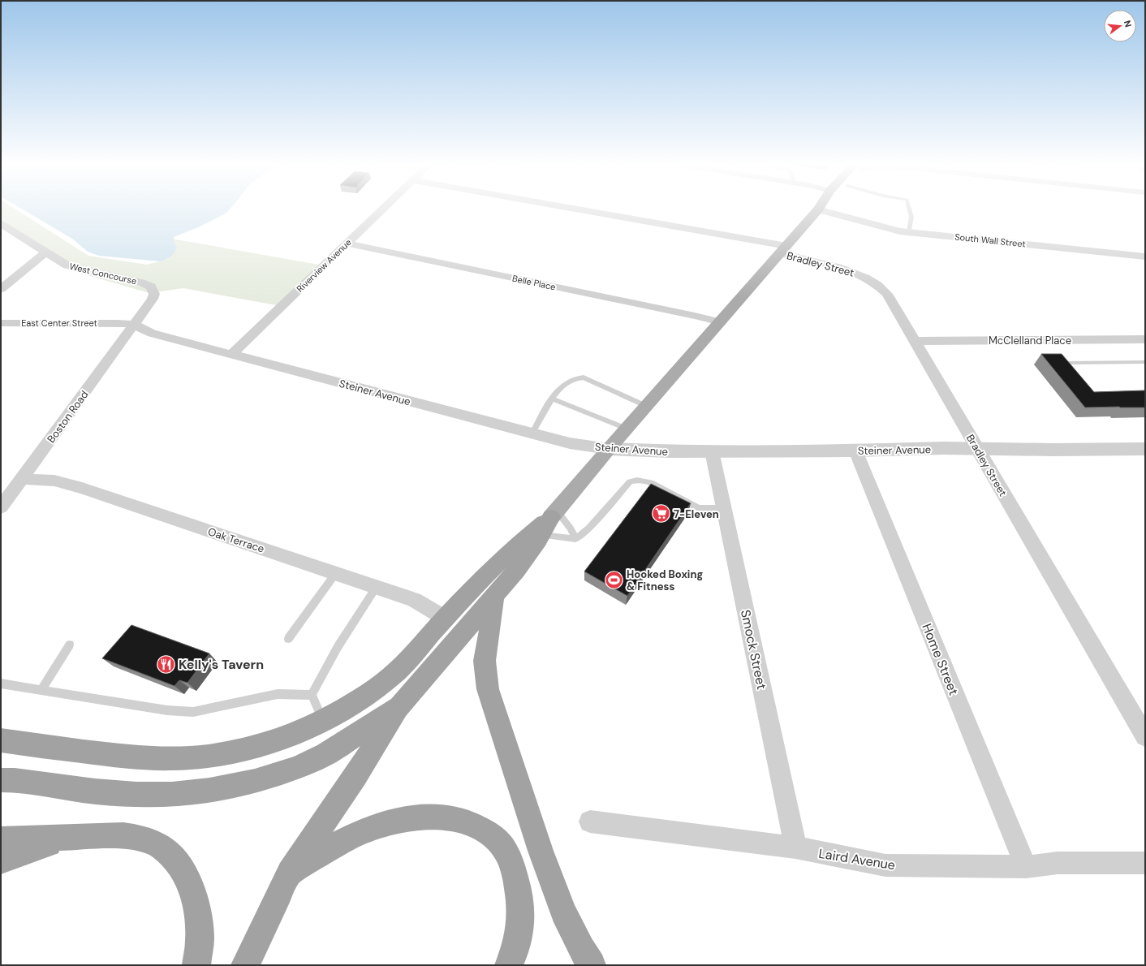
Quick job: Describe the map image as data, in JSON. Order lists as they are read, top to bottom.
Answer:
{
  "streets": {
    "street": [
      "South Wall Street",
      "Bradley Street",
      "Riverview Avenue",
      "West Concourse",
      "Belle Place",
      "East Center Street",
      "McClelland Place",
      "Steiner Avenue",
      "Boston Road",
      "Oak Terrace",
      "Smock Street",
      "Home Street",
      "Laird Avenue"
    ]
  },
  "crossings": [
    ["Bradley Street", "McClelland Place"],
    ["Bradley Street", "Steiner Avenue"],
    ["Riverview Avenue", "Belle Place"],
    ["Riverview Avenue", "Steiner Avenue"],
    ["West Concourse", "East Center Street"],
    ["West Concourse", "Steiner Avenue"],
    ["West Concourse", "Boston Road"],
    ["East Center Street", "Steiner Avenue"],
    ["East Center Street", "Boston Road"],
    ["Steiner Avenue", "Boston Road"],
    ["Steiner Avenue", "Smock Street"],
    ["Steiner Avenue", "Home Street"],
    ["Boston Road", "Oak Terrace"],
    ["Smock Street", "Laird Avenue"],
    ["Home Street", "Laird Avenue"]
  ],
  "places": {
    "supermarket": ["7-Eleven"],
    "sports": ["Hooked Boxing & Fitness"],
    "restaurant": ["Kelly's Tavern"]
  },
  "north": "right"
}
